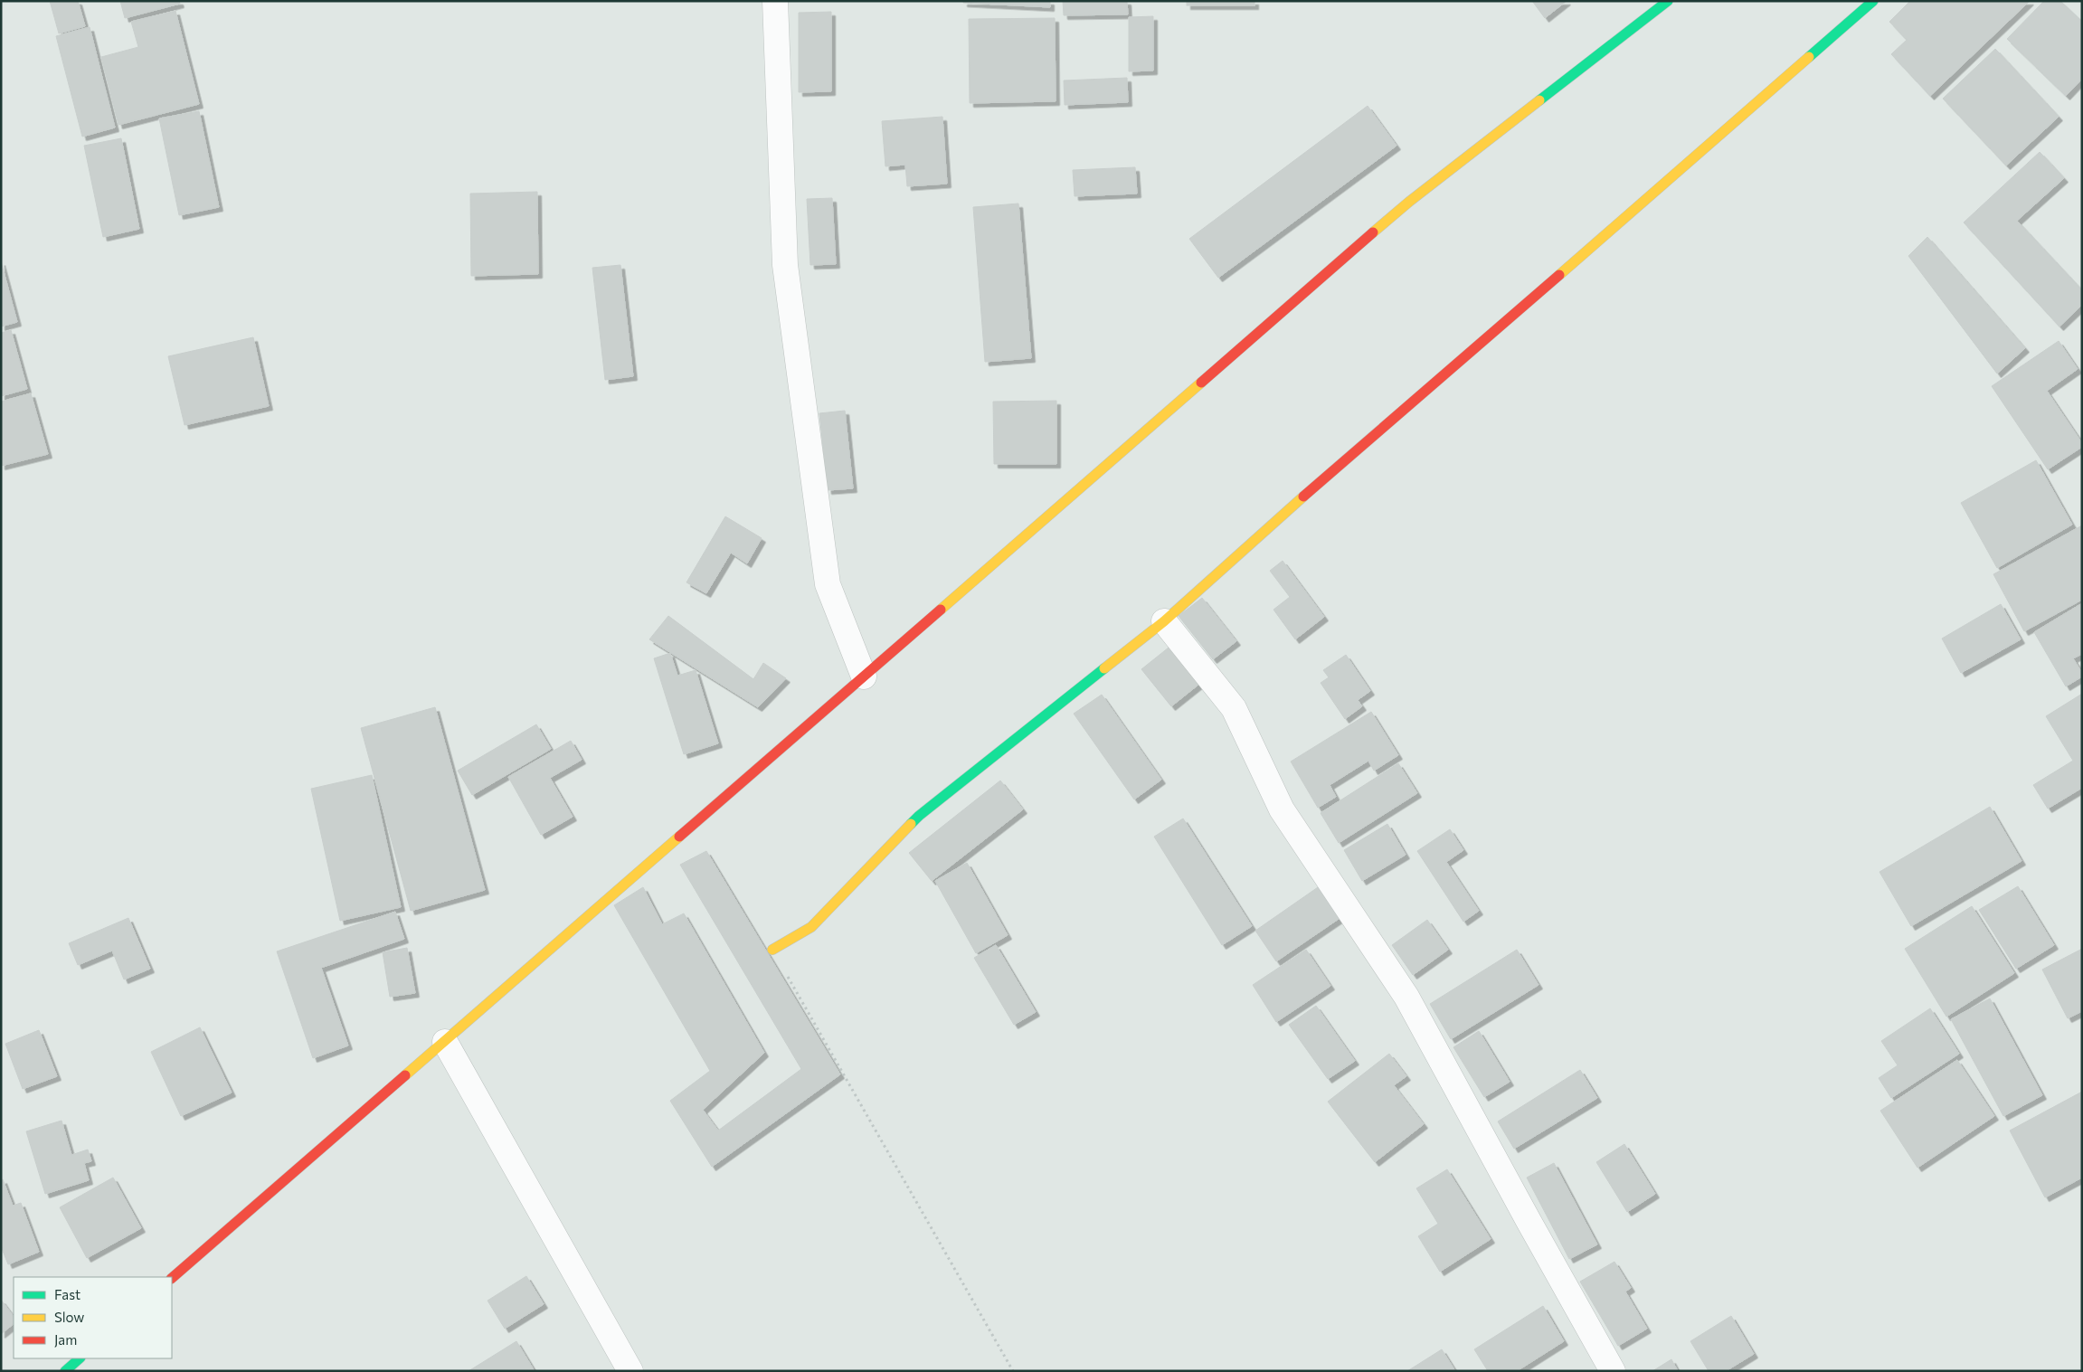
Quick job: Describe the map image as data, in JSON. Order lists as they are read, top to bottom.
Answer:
{
  "legend": ["Fast", "Slow", "Jam"]
}
